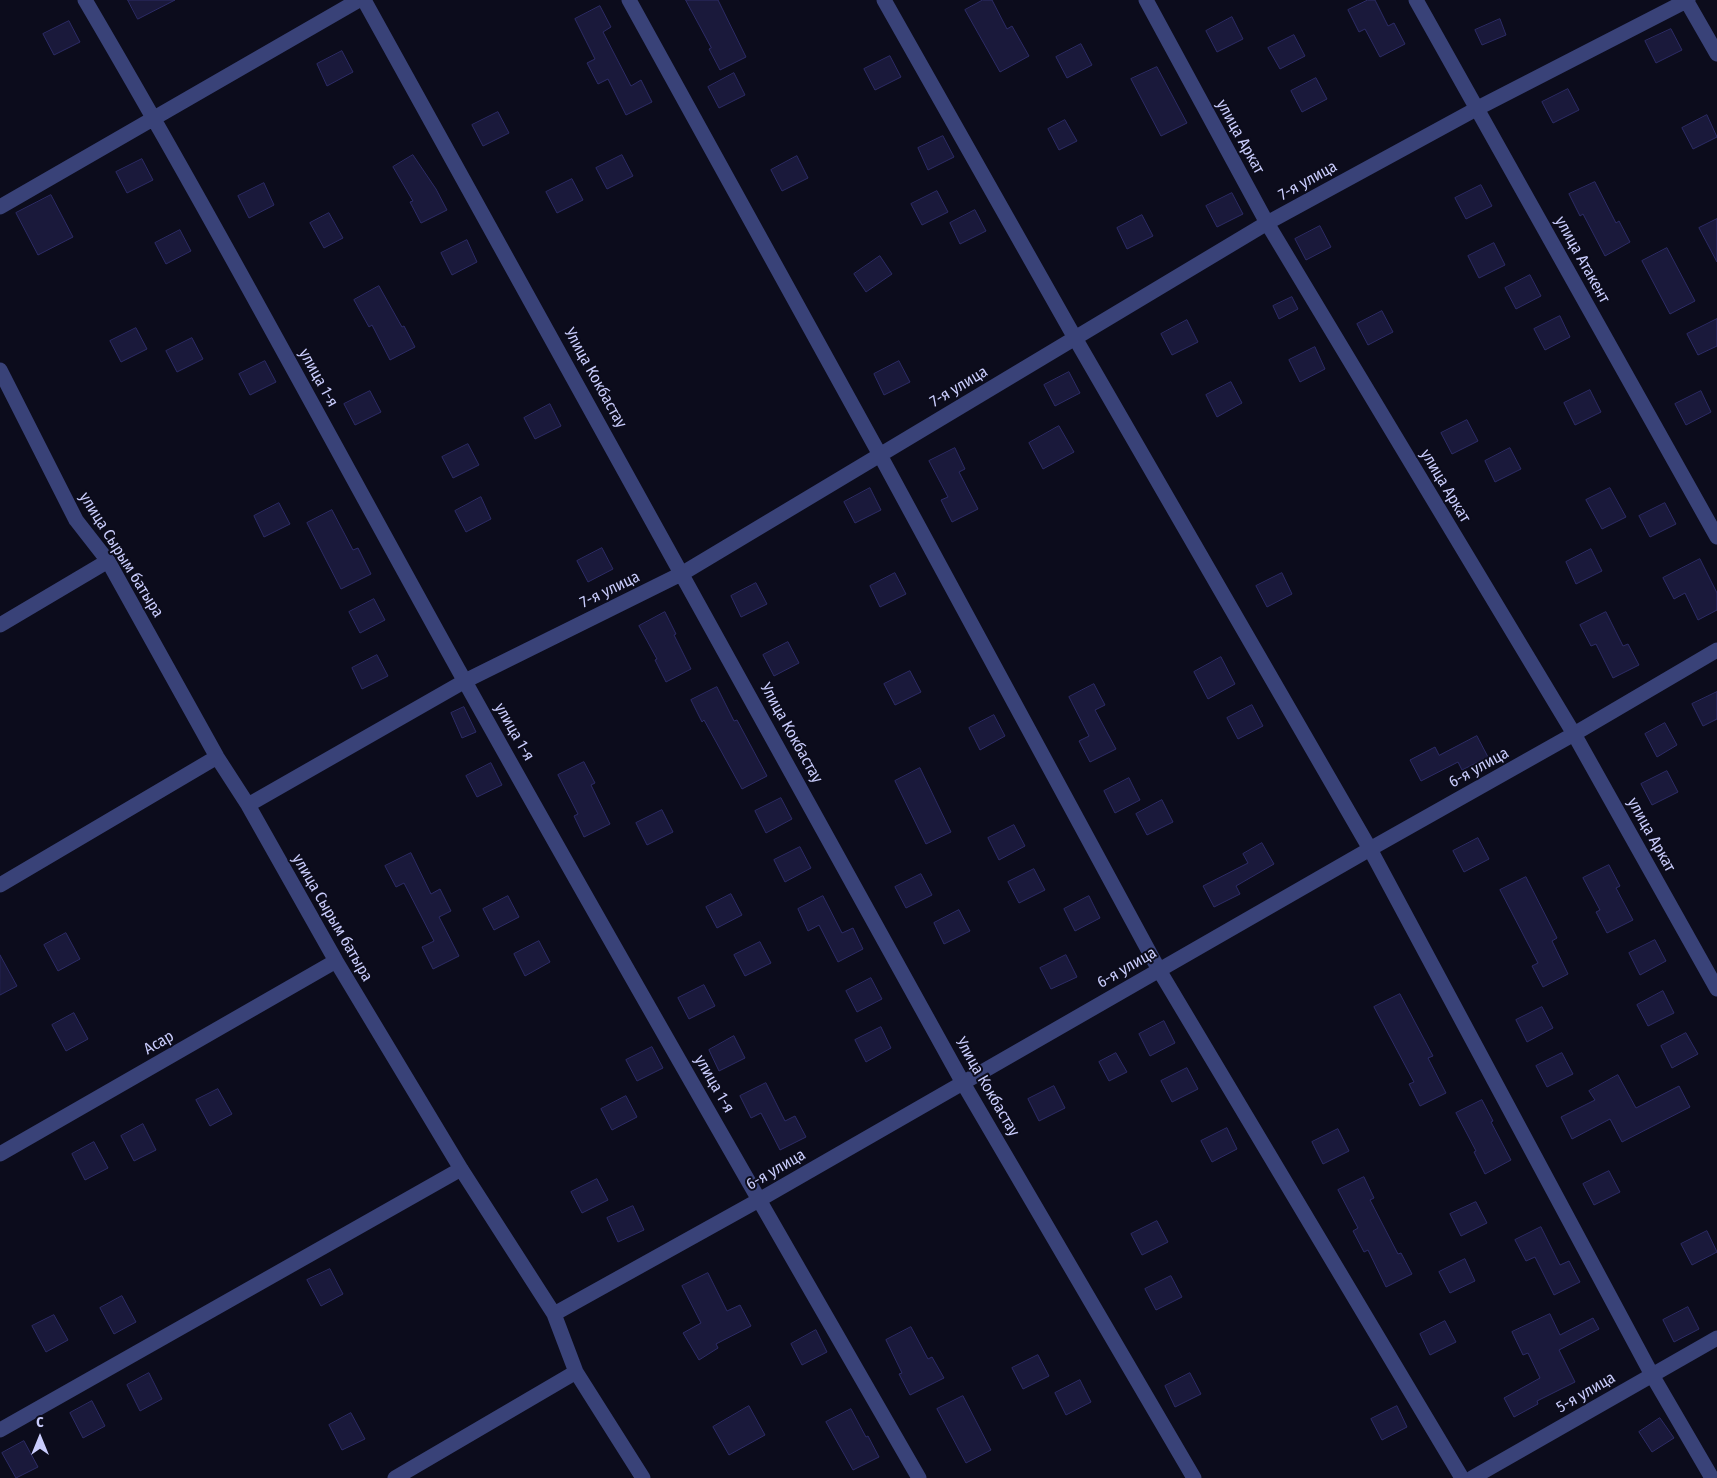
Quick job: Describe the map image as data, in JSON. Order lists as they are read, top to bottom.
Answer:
{
  "streets": {
    "street": [
      "улица Аркат",
      "7-я улица",
      "улица Атакент",
      "улица 1-я",
      "Улица Кокбастау",
      "улица Сырым батыра",
      "6-я улица",
      "Асар",
      "5-я улица"
    ]
  },
  "crossings": [
    ["улица Аркат", "7-я улица"],
    ["улица Аркат", "6-я улица"],
    ["7-я улица", "улица Атакент"],
    ["7-я улица", "улица 1-я"],
    ["7-я улица", "Улица Кокбастау"],
    ["7-я улица", "улица Сырым батыра"],
    ["улица 1-я", "6-я улица"],
    ["Улица Кокбастау", "6-я улица"],
    ["улица Сырым батыра", "6-я улица"],
    ["улица Сырым батыра", "Асар"]
  ],
  "north": "top"
}
